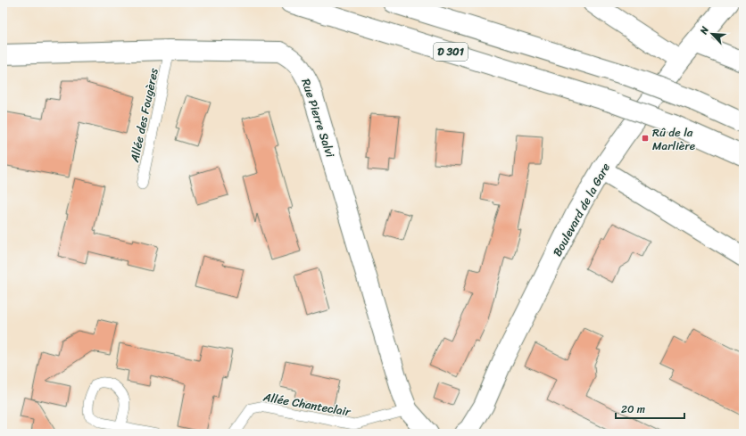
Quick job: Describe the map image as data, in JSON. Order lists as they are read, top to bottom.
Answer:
{
  "streets": {
    "main road": ["D 301", "Rue Pierre Salvi", "Boulevard de la Gare"],
    "lane": ["Allée des Fougères", "Allée Chanteclair"]
  },
  "crossings": [
    ["Allée des Fougères", "Rue Pierre Salvi"],
    ["Rue Pierre Salvi", "Allée Chanteclair"]
  ],
  "places": {
    "transit": ["Rû de la Marlière"]
  },
  "scale_bar": "20 m",
  "north": "top left"
}
